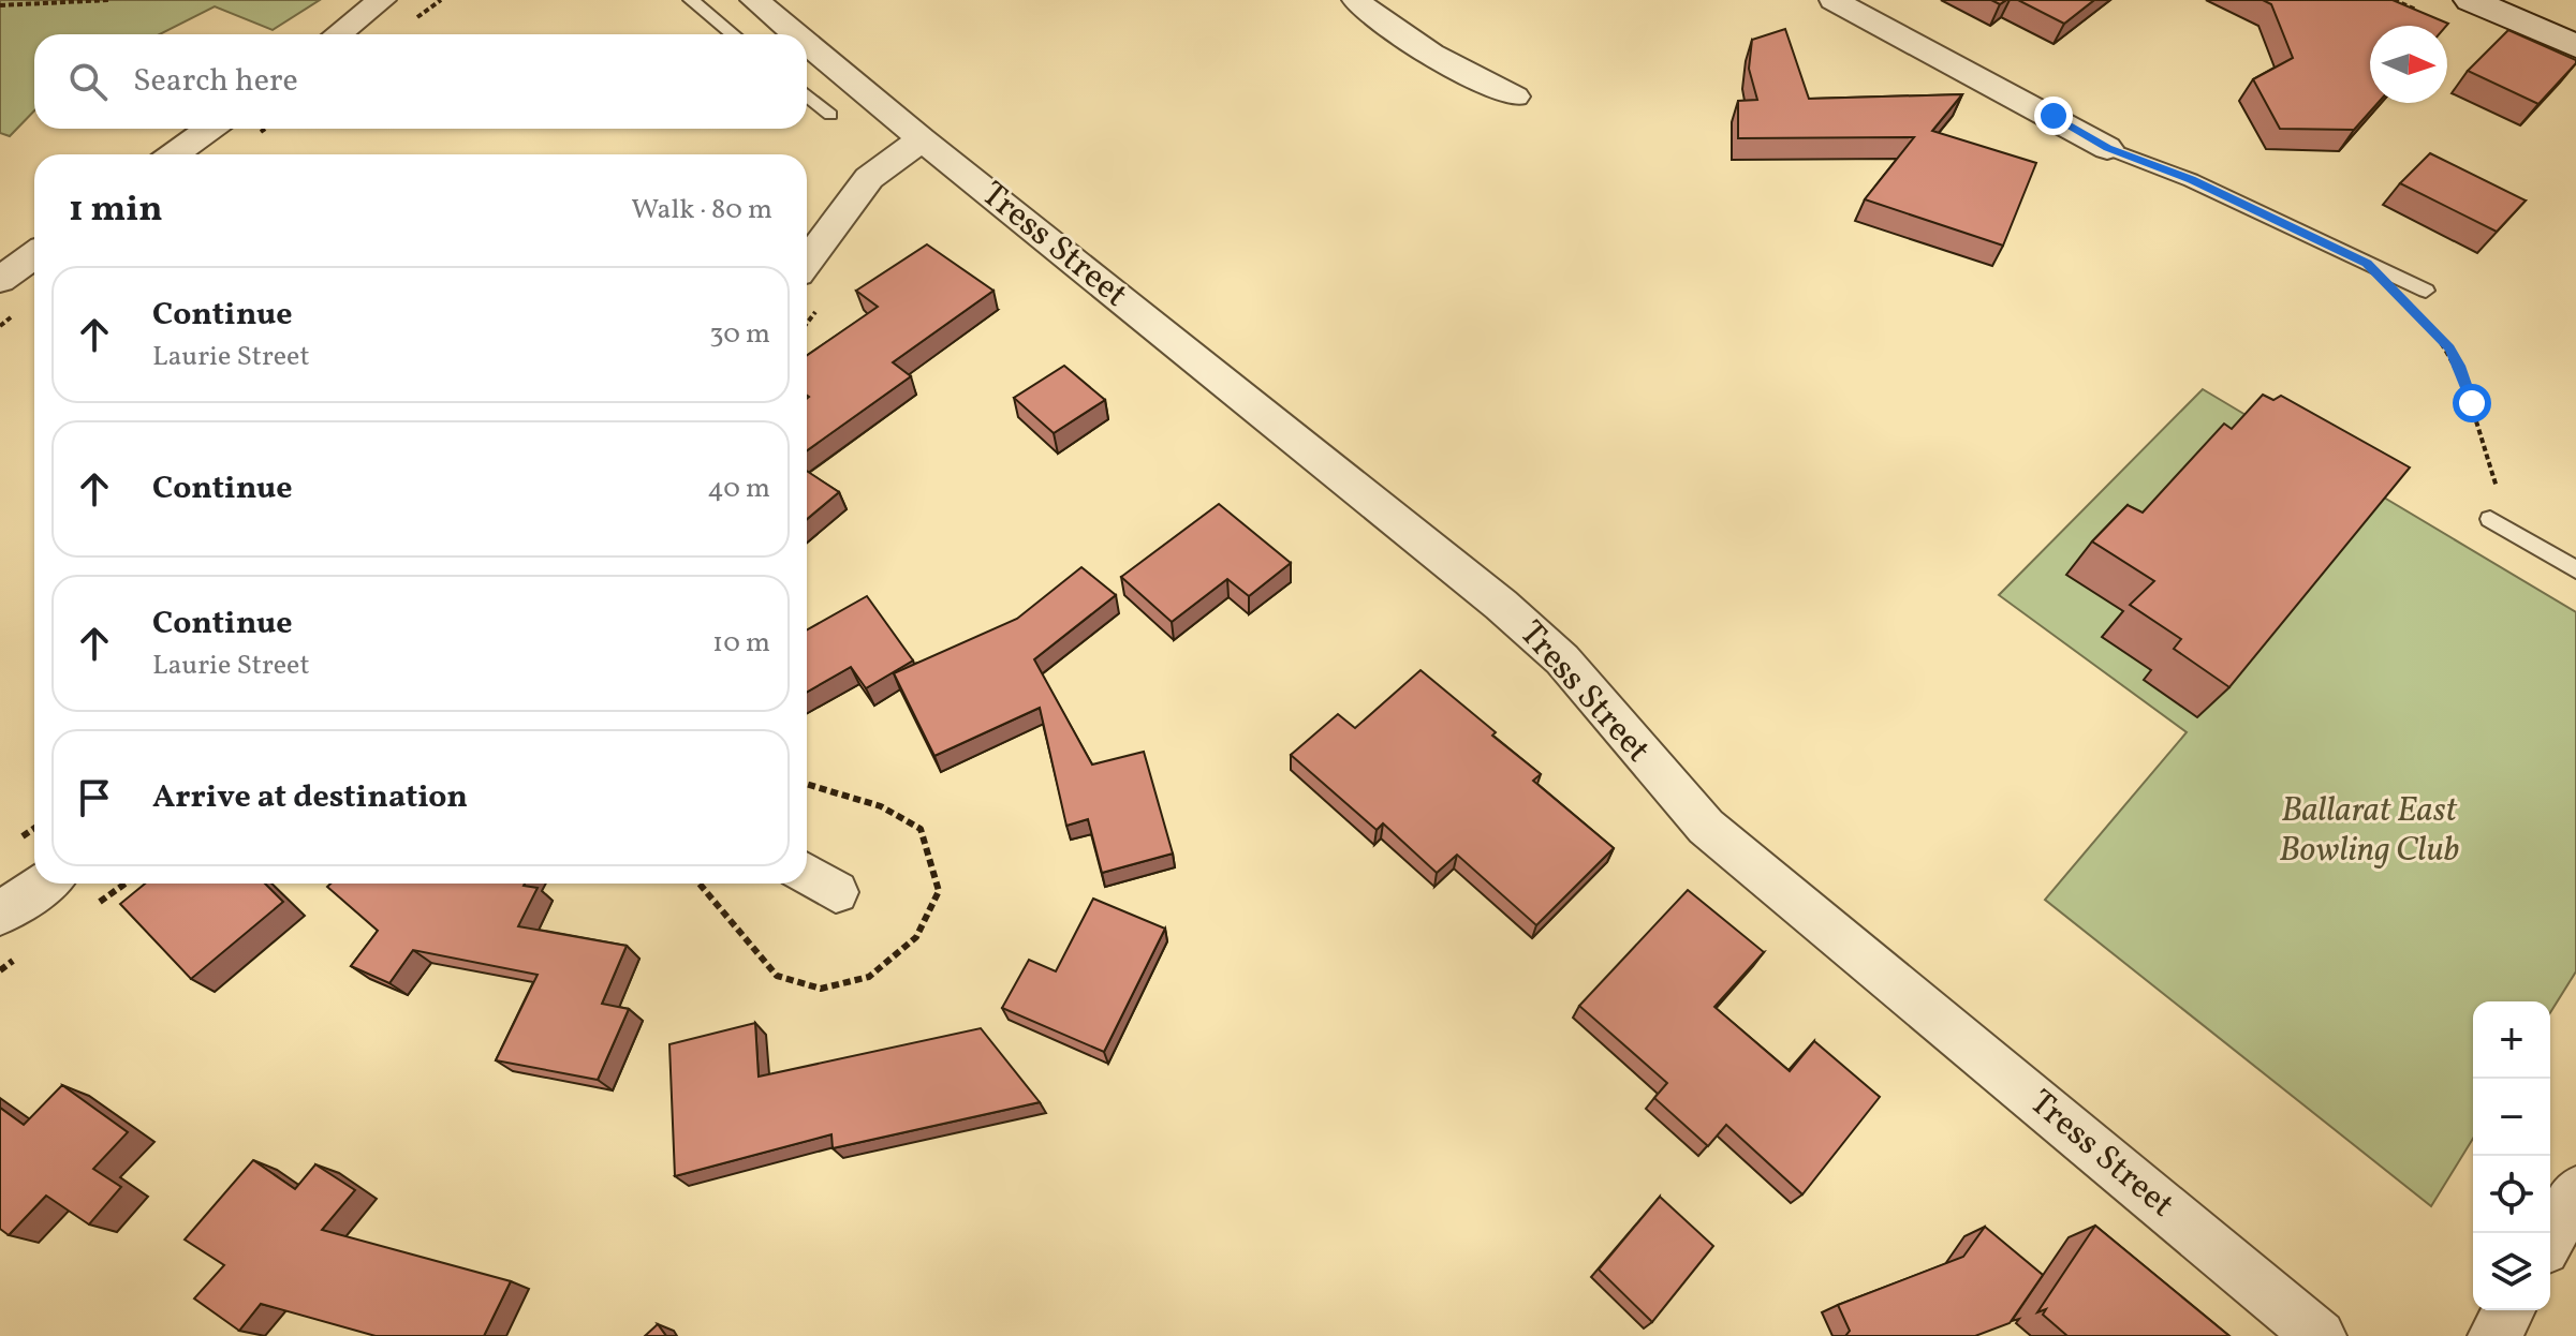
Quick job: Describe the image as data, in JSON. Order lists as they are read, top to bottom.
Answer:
{
  "streets": {
    "street": ["Tress Street"]
  },
  "parks": ["Ballarat East Bowling Club"],
  "north": "right",
  "page": {
    "search": "Search here",
    "heading": ["1 min", "Walk · 80 m"],
    "list": [
      ["Continue", "Laurie Street", "30 m"],
      ["Continue", "40 m"],
      ["Continue", "Laurie Street", "10 m"],
      "Arrive at destination"
    ],
    "map_buttons": ["+", "−"]
  }
}
